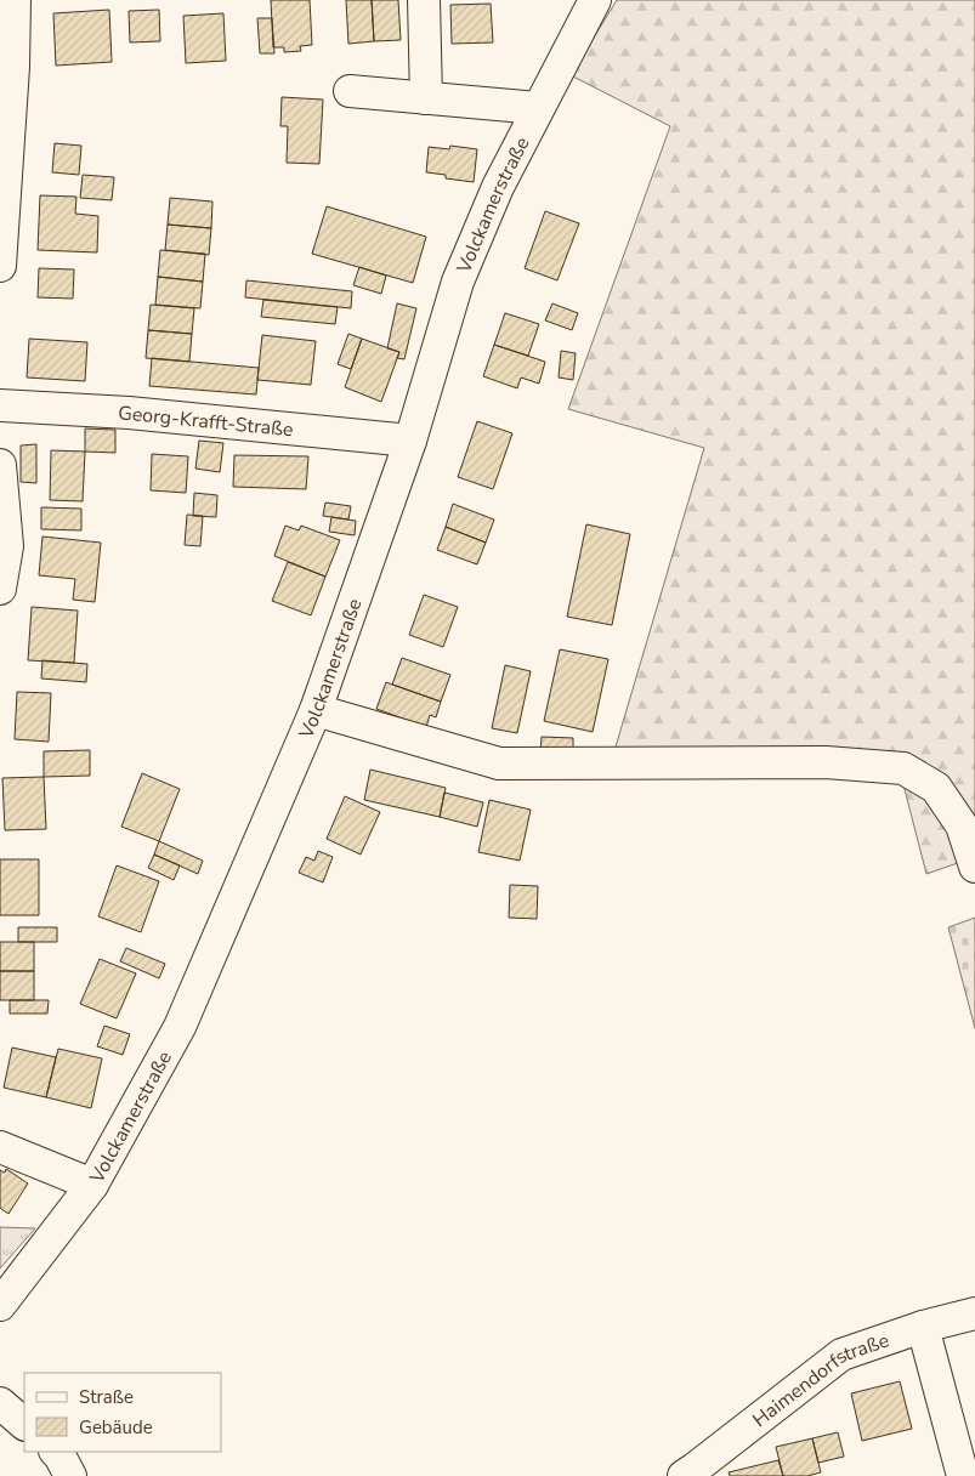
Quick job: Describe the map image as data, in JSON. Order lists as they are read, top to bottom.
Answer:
{
  "streets": {
    "street": ["Volckamerstraße", "Georg-Krafft-Straße", "Haimendorfstraße"]
  },
  "crossings": [
    ["Volckamerstraße", "Georg-Krafft-Straße"]
  ],
  "legend": ["Straße", "Gebäude"]
}
